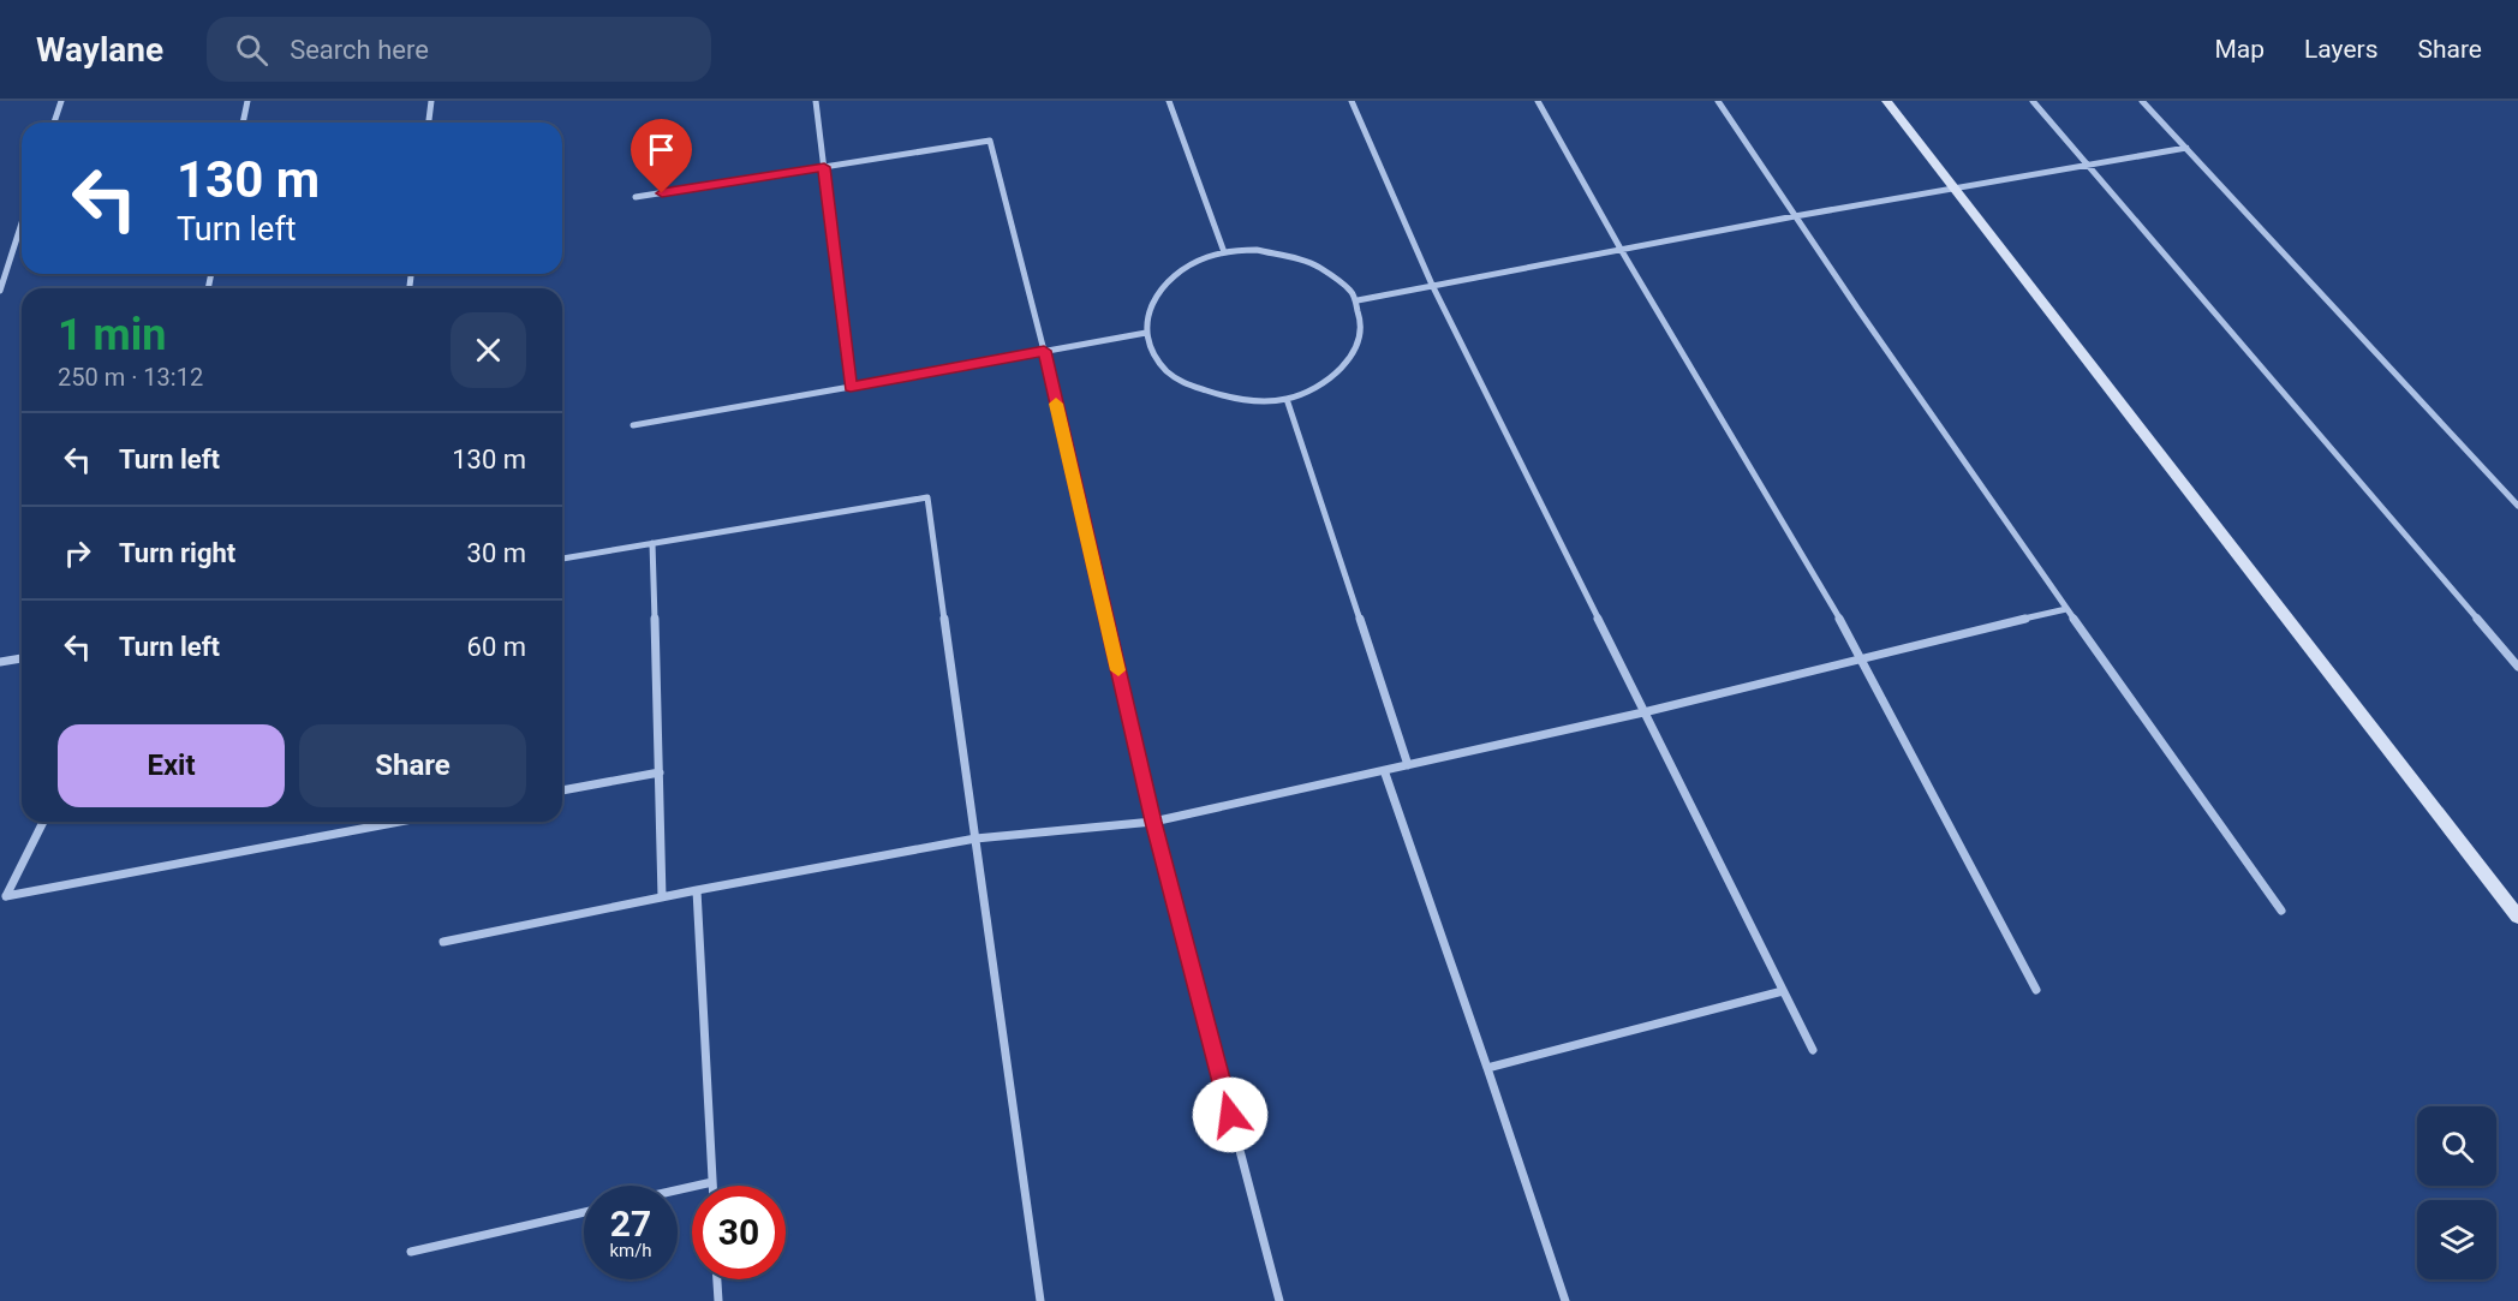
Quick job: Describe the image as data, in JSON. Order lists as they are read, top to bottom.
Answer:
{
  "page": {
    "header": "Waylane",
    "search": "Search here",
    "nav": ["Map", "Layers", "Share"],
    "turn": ["130 m", "Turn left"],
    "heading": ["1 min", "250 m · 13:12"],
    "list": [
      {
        "name": "Turn left",
        "value": "130 m"
      },
      {
        "name": "Turn right",
        "value": "30 m"
      },
      {
        "name": "Turn left",
        "value": "60 m"
      }
    ],
    "buttons": ["Exit", "Share"],
    "speed": "27 km/h",
    "limit": "30"
  }
}
